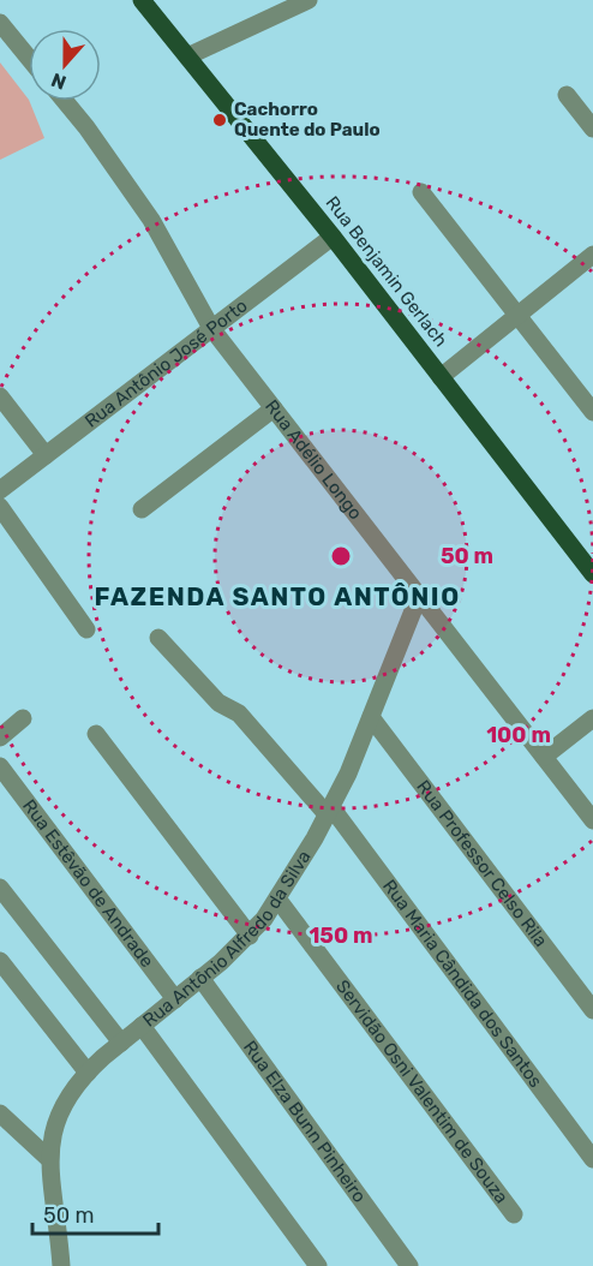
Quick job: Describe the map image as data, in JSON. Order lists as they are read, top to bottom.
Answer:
{
  "streets": {
    "main road": ["Rua Benjamin Gerlach"],
    "street": [
      "Rua Antônio José Porto",
      "Rua Adélio Longo",
      "Rua Professor Celso Rila",
      "Rua Estêvão de Andrade",
      "Rua Antônio Alfredo da Silva",
      "Rua Maria Cândida dos Santos",
      "Servidão Osni Valentim de Souza",
      "Rua Elza Bunn Pinheiro"
    ]
  },
  "crossings": [
    ["Rua Benjamin Gerlach", "Rua Antônio José Porto"],
    ["Rua Antônio José Porto", "Rua Adélio Longo"],
    ["Rua Adélio Longo", "Rua Antônio Alfredo da Silva"],
    ["Rua Professor Celso Rila", "Rua Antônio Alfredo da Silva"],
    ["Rua Estêvão de Andrade", "Rua Antônio Alfredo da Silva"],
    ["Rua Antônio Alfredo da Silva", "Rua Maria Cândida dos Santos"],
    ["Rua Antônio Alfredo da Silva", "Servidão Osni Valentim de Souza"],
    ["Rua Antônio Alfredo da Silva", "Rua Elza Bunn Pinheiro"]
  ],
  "districts": ["FAZENDA SANTO ANTÔNIO"],
  "places": ["Cachorro Quente do Paulo"],
  "scale_bar": "50 m",
  "north": "bottom",
  "rings": ["50 m", "100 m", "150 m"]
}
